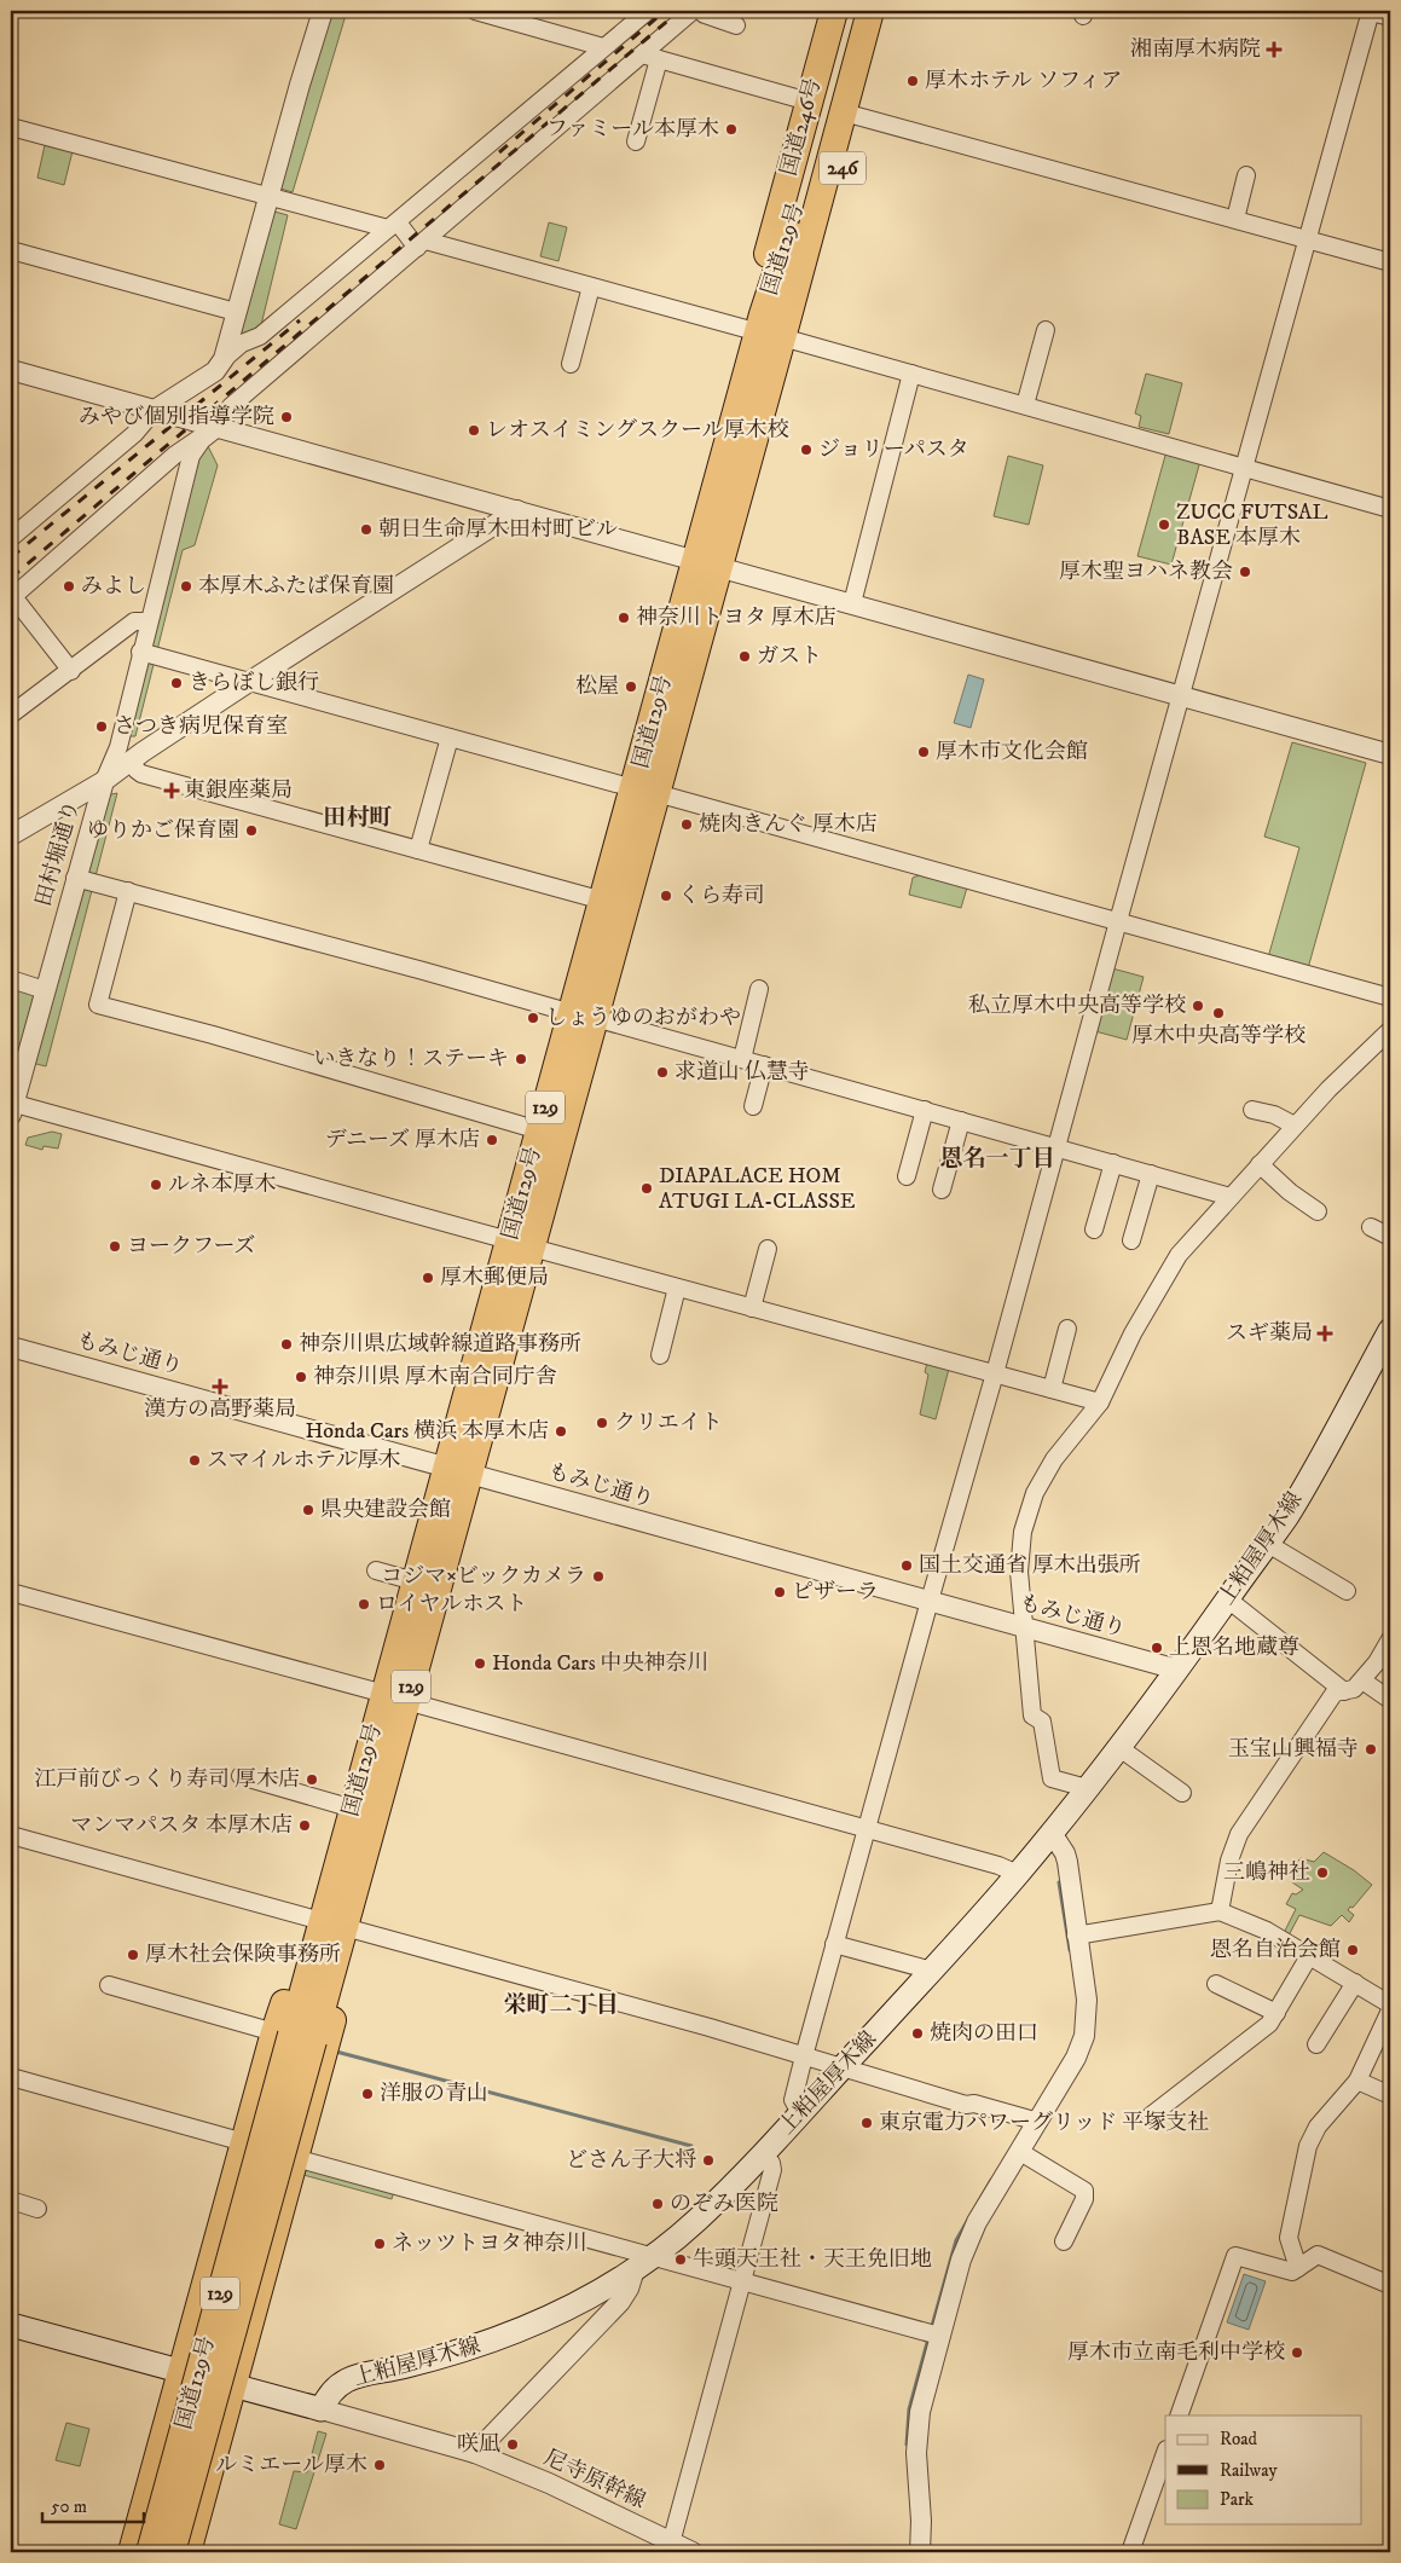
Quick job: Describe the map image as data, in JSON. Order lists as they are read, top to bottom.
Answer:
{
  "streets": {
    "highway": [
      "国道246号",
      "246",
      "国道129号",
      "129"
    ],
    "main road": ["上粕屋厚木線"],
    "street": ["田村堀通り", "もみじ通り", "尼寺原幹線"]
  },
  "crossings": [
    ["国道246号", "246"],
    ["国道246号", "国道129号"],
    ["246", "国道129号"],
    ["国道129号", "129"],
    ["国道129号", "もみじ通り"],
    ["もみじ通り", "上粕屋厚木線"],
    ["上粕屋厚木線", "尼寺原幹線"]
  ],
  "districts": ["田村町", "恩名一丁目", "栄町二丁目"],
  "places": {
    "health": [
      "湘南厚木病院",
      "東銀座薬局",
      "スギ薬局",
      "漢方の高野薬局"
    ],
    "other": [
      "厚木ホテル ソフィア",
      "ファミール本厚木",
      "みやび個別指導学院",
      "レオスイミングスクール厚木校",
      "ジョリーパスタ",
      "ZUCC FUTSAL BASE 本厚木",
      "朝日生命厚木田村町ビル",
      "厚木聖ヨハネ教会",
      "みよし",
      "本厚木ふたば保育園",
      "神奈川トヨタ 厚木店",
      "ガスト",
      "きらぼし銀行",
      "松屋",
      "さつき病児保育室",
      "厚木市文化会館",
      "焼肉きんぐ 厚木店",
      "ゆりかご保育園",
      "くら寿司",
      "私立厚木中央高等学校",
      "厚木中央高等学校",
      "しょうゆのおがわや",
      "いきなり！ステーキ",
      "求道山 仏慧寺",
      "デニーズ 厚木店",
      "ルネ本厚木",
      "DIAPALACE HOM ATUGI LA-CLASSE",
      "ヨークフーズ",
      "厚木郵便局",
      "神奈川県広域幹線道路事務所",
      "神奈川県 厚木南合同庁舎",
      "クリエイト",
      "Honda Cars 横浜 本厚木店",
      "スマイルホテル厚木",
      "県央建設会館",
      "国土交通省 厚木出張所",
      "コジマ×ビックカメラ",
      "ピザーラ",
      "ロイヤルホスト",
      "上恩名地蔵尊",
      "Honda Cars 中央神奈川",
      "玉宝山興福寺",
      "江戸前びっくり寿司 厚木店",
      "マンマパスタ 本厚木店",
      "三嶋神社",
      "恩名自治会館",
      "厚木社会保険事務所",
      "焼肉の田口",
      "洋服の青山",
      "東京電力パワーグリッド 平塚支社",
      "どさん子大将",
      "のぞみ医院",
      "ネッツトヨタ神奈川",
      "牛頭天王社・天王免旧地",
      "厚木市立南毛利中学校",
      "咲凪",
      "ルミエール厚木"
    ]
  },
  "legend": ["Road", "Railway", "Park"],
  "scale_bar": "50 m"
}
